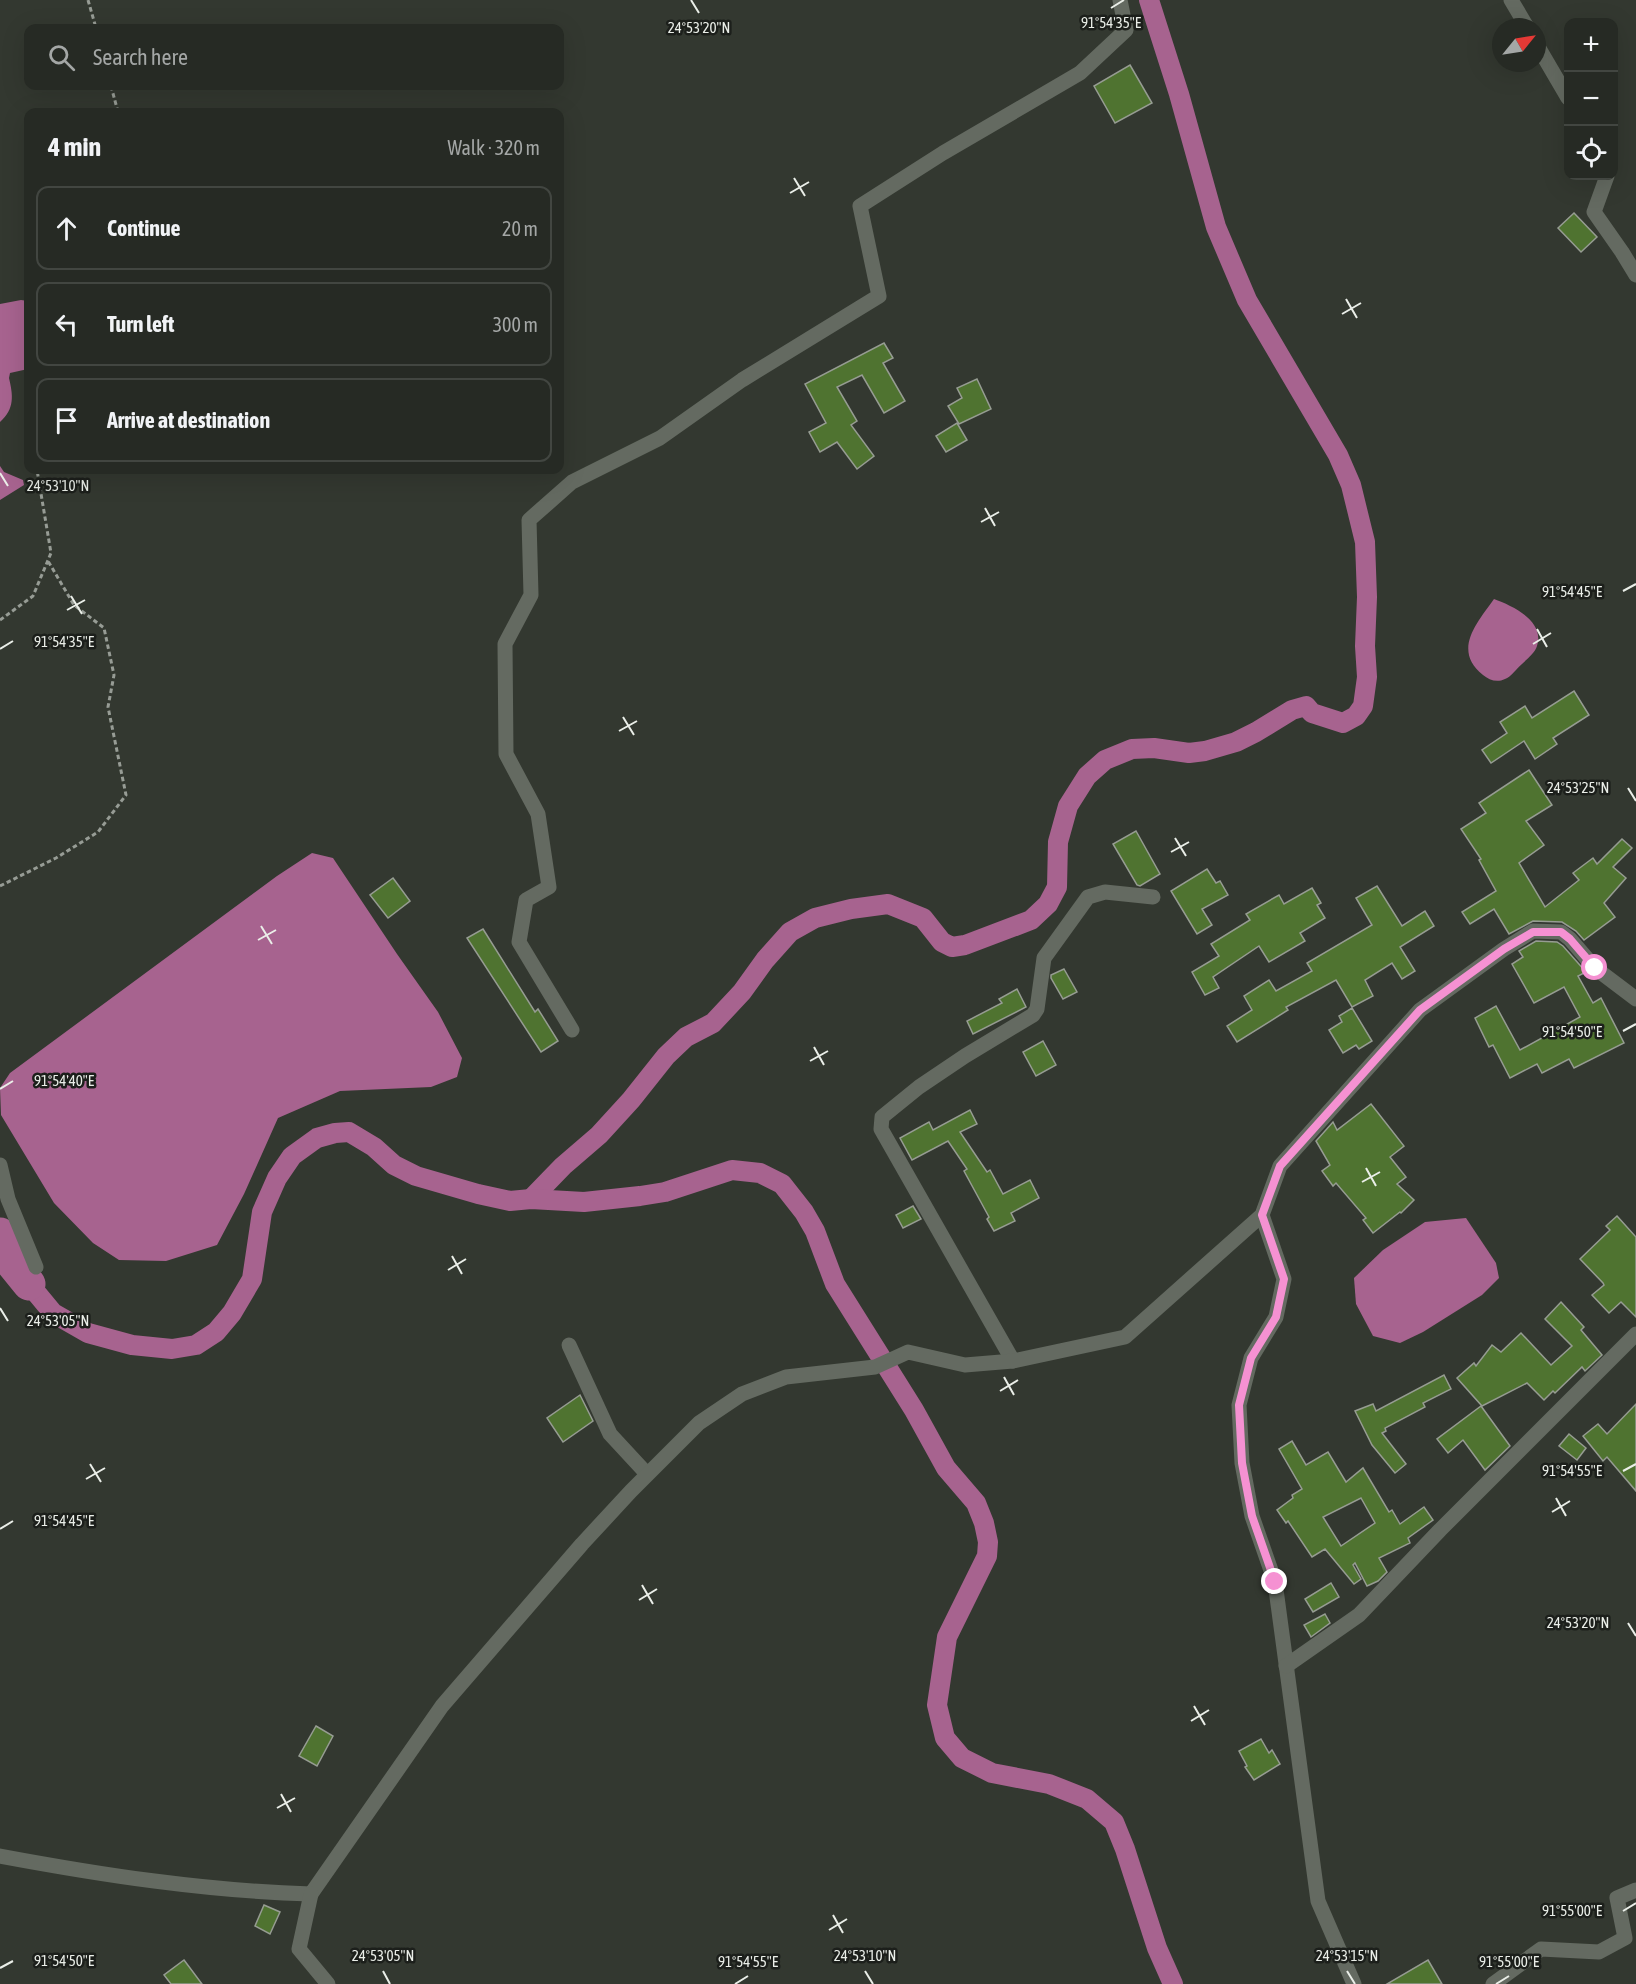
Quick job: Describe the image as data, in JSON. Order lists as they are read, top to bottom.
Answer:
{
  "north": "top right",
  "page": {
    "map_buttons": ["+", "−"],
    "search": "Search here",
    "heading": ["4 min", "Walk · 320 m"],
    "list": [
      ["Continue", "20 m"],
      ["Turn left", "300 m"],
      "Arrive at destination"
    ]
  },
  "coordinates": [
    "91°54'35\"E",
    "24°53'20\"N",
    "24°53'10\"N",
    "91°54'45\"E",
    "24°53'25\"N",
    "91°54'50\"E",
    "91°54'40\"E",
    "24°53'05\"N",
    "91°54'55\"E",
    "91°55'00\"E",
    "24°53'15\"N"
  ]
}
